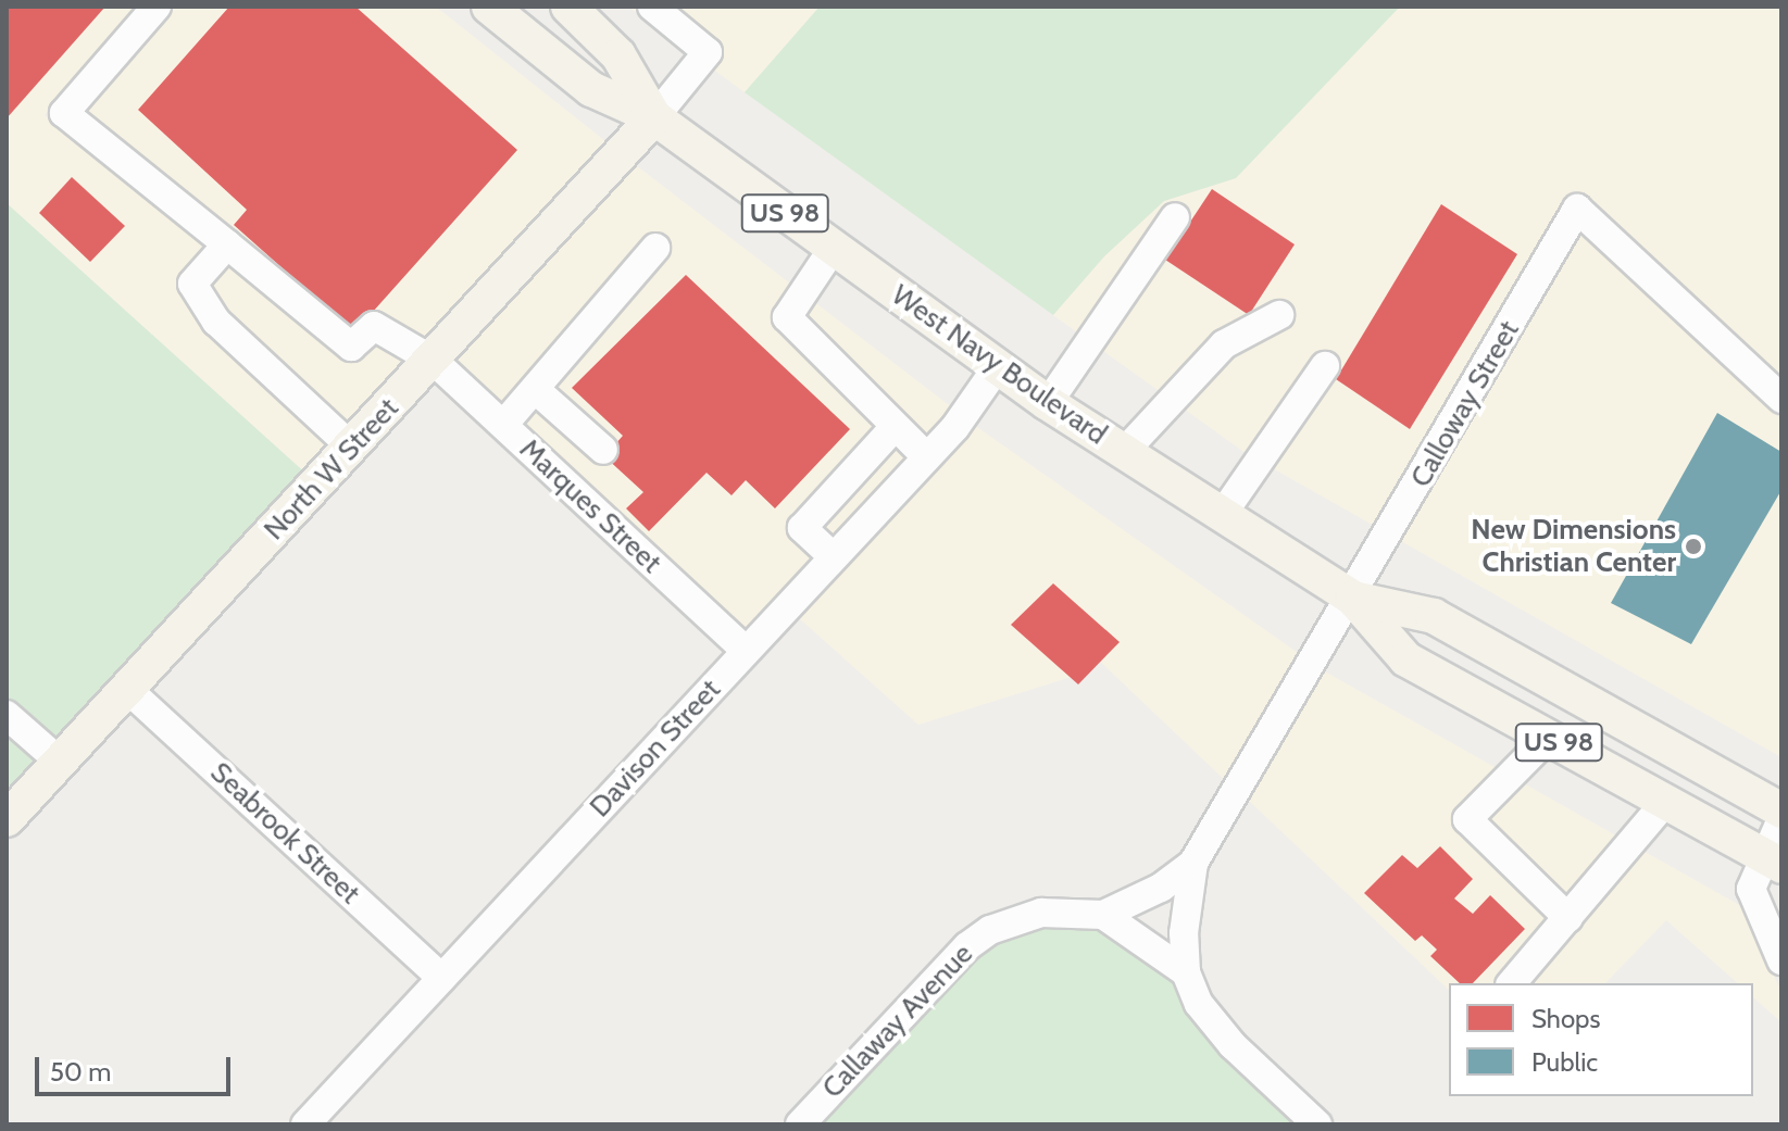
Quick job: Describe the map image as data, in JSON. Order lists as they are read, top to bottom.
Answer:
{
  "streets": {
    "main road": ["US 98", "West Navy Boulevard", "North W Street"],
    "street": [
      "Calloway Street",
      "Marques Street",
      "Davison Street",
      "Seabrook Street",
      "Callaway Avenue"
    ]
  },
  "crossings": [
    ["West Navy Boulevard", "Calloway Street"],
    ["West Navy Boulevard", "North W Street"],
    ["West Navy Boulevard", "Davison Street"],
    ["West Navy Boulevard", "Callaway Avenue"],
    ["Calloway Street", "Callaway Avenue"],
    ["North W Street", "Marques Street"],
    ["North W Street", "Seabrook Street"],
    ["Marques Street", "Davison Street"],
    ["Davison Street", "Seabrook Street"]
  ],
  "places": ["New Dimensions Christian Center"],
  "legend": ["Shops", "Public"],
  "scale_bar": "50 m"
}
